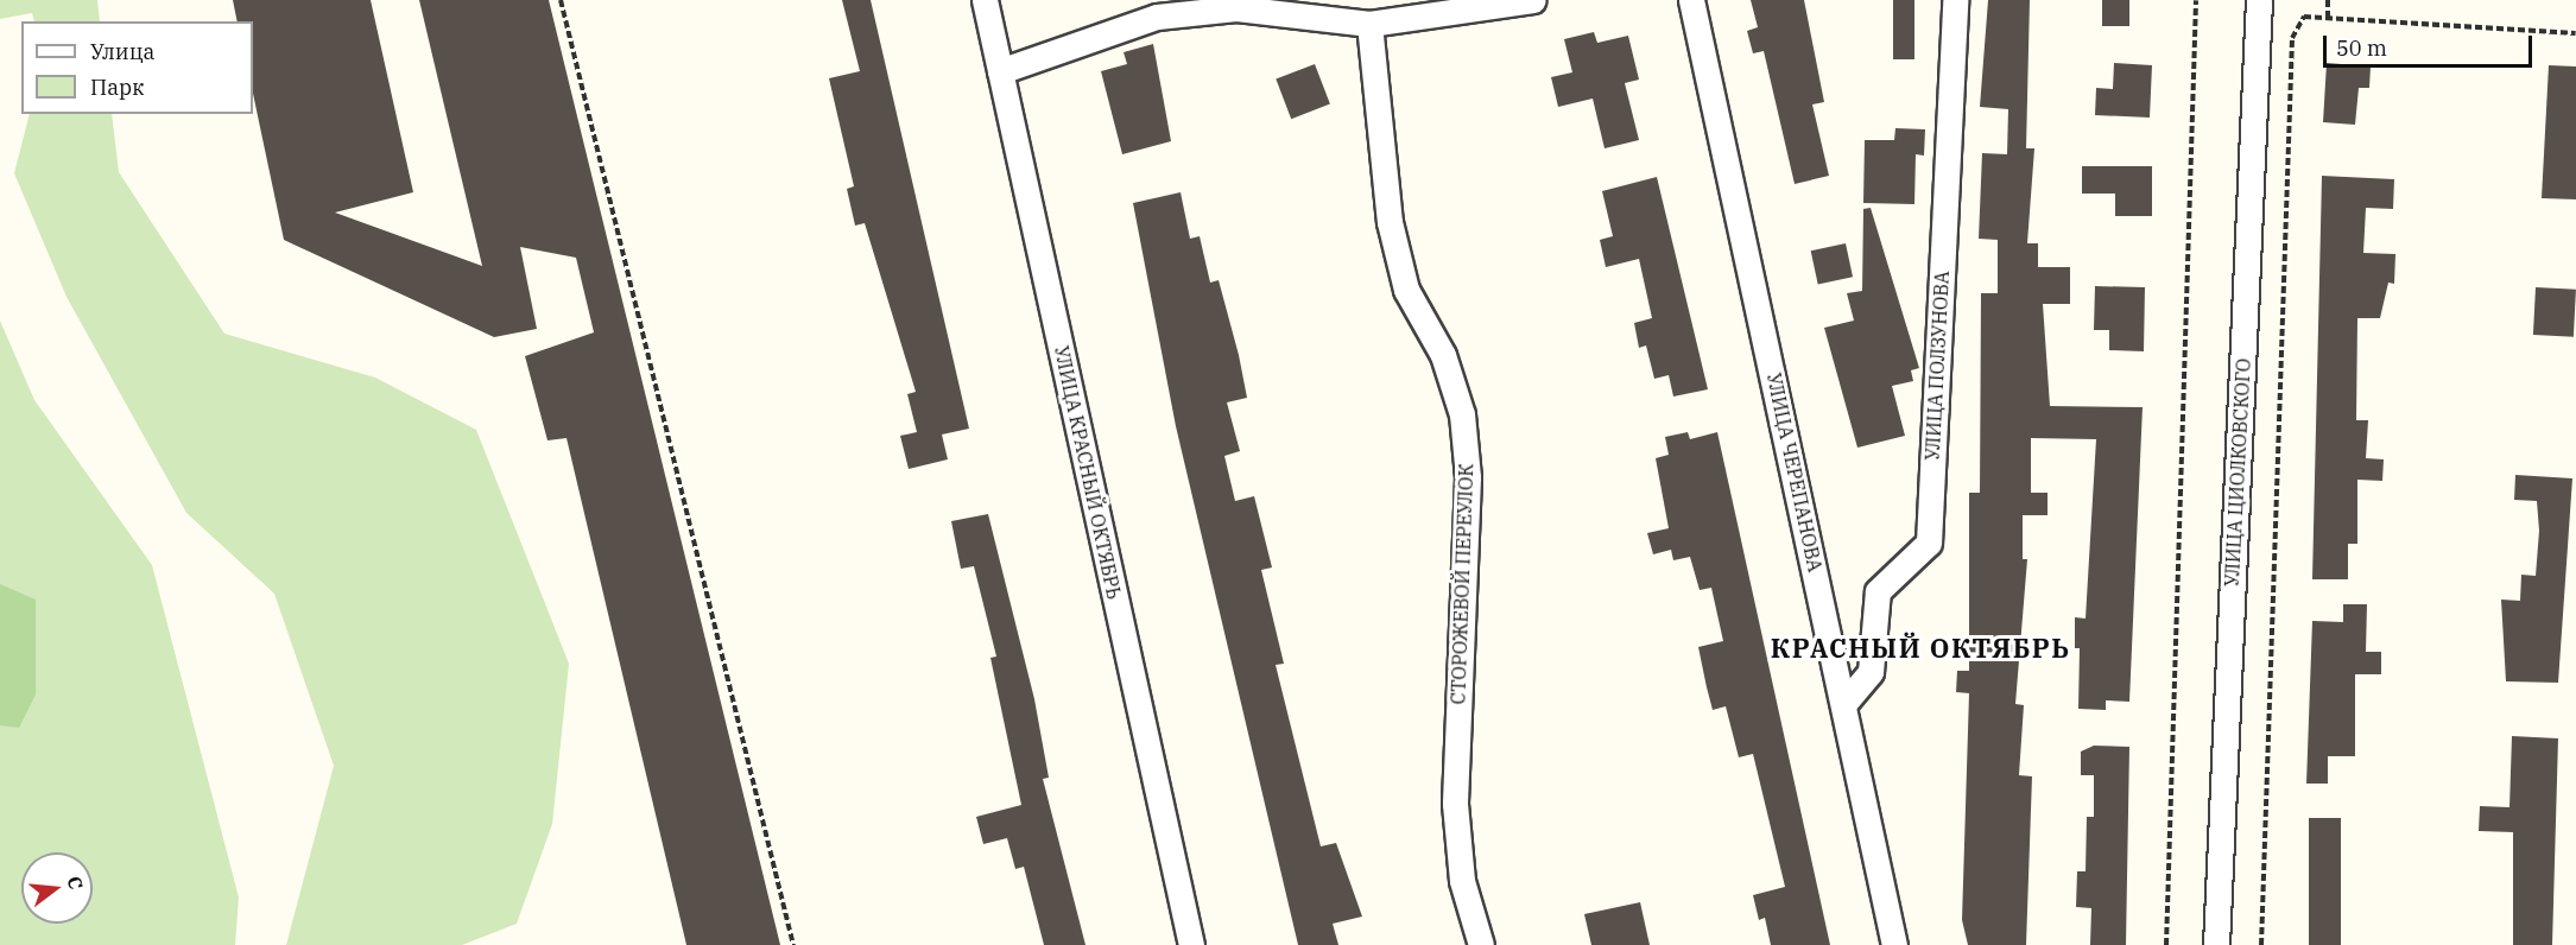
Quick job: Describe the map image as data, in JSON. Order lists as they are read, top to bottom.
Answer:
{
  "streets": {
    "street": [
      "УЛИЦА ПОЛЗУНОВА",
      "УЛИЦА КРАСНЫЙ ОКТЯБРЬ",
      "УЛИЦА ЧЕРЕПАНОВА",
      "УЛИЦА ЦИОЛКОВСКОГО",
      "СТОРОЖЕВОЙ ПЕРЕУЛОК"
    ]
  },
  "crossings": [
    ["УЛИЦА ПОЛЗУНОВА", "УЛИЦА ЧЕРЕПАНОВА"]
  ],
  "districts": ["КРАСНЫЙ ОКТЯБРЬ"],
  "legend": ["Улица", "Парк"],
  "scale_bar": "50 m",
  "north": "right"
}
